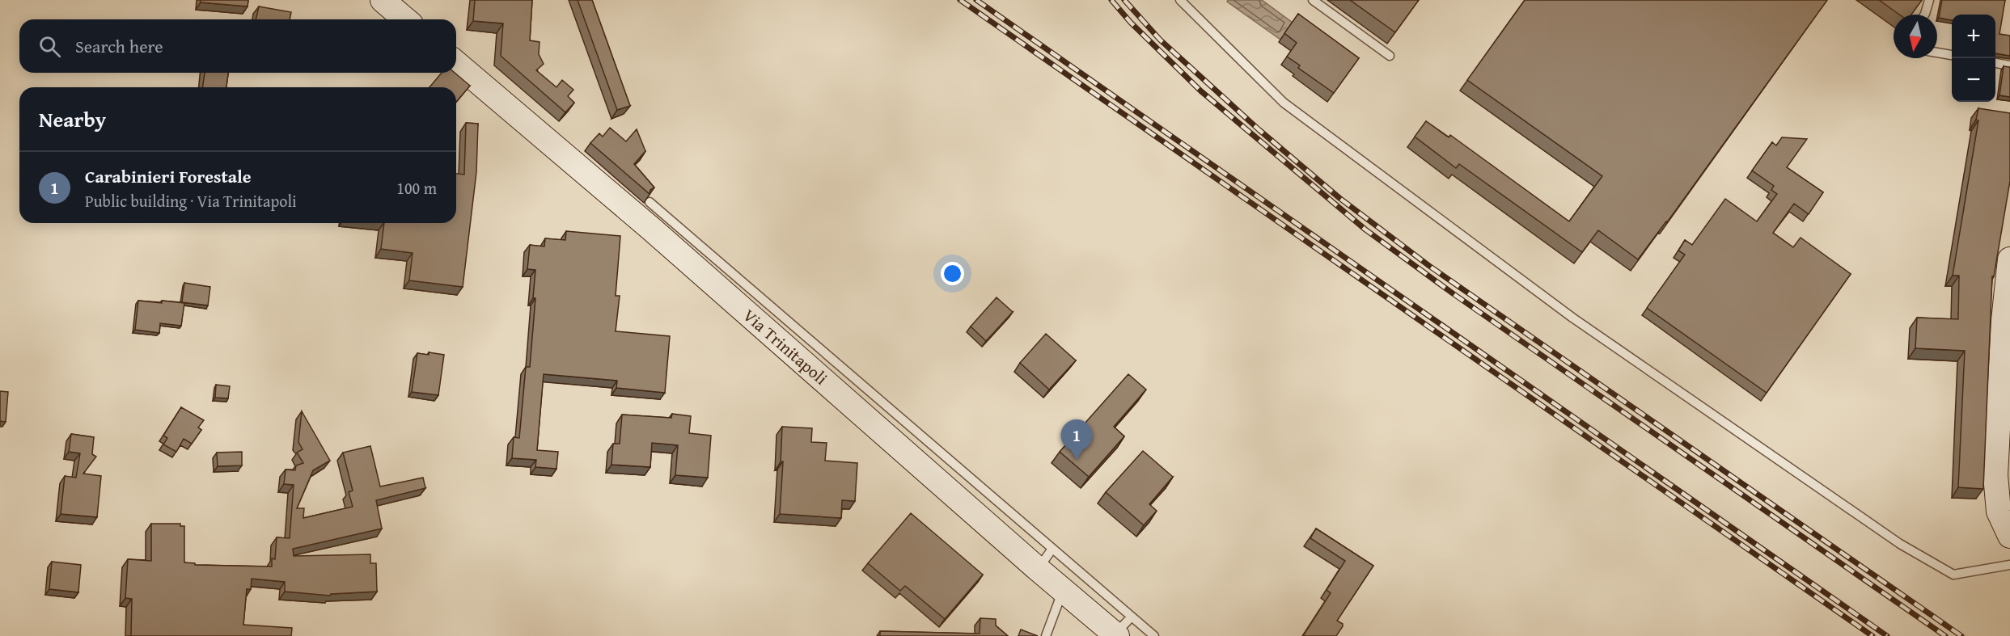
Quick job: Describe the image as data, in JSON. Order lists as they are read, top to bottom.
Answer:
{
  "streets": {
    "main road": ["Via Trinitapoli"]
  },
  "north": "bottom",
  "page": {
    "map_buttons": ["+", "−"],
    "search": "Search here",
    "heading": "Nearby",
    "list": [
      {
        "mark": "1",
        "name": "Carabinieri Forestale",
        "note": "Public building · Via Trinitapoli",
        "value": "100 m"
      }
    ],
    "pins": "1"
  }
}
